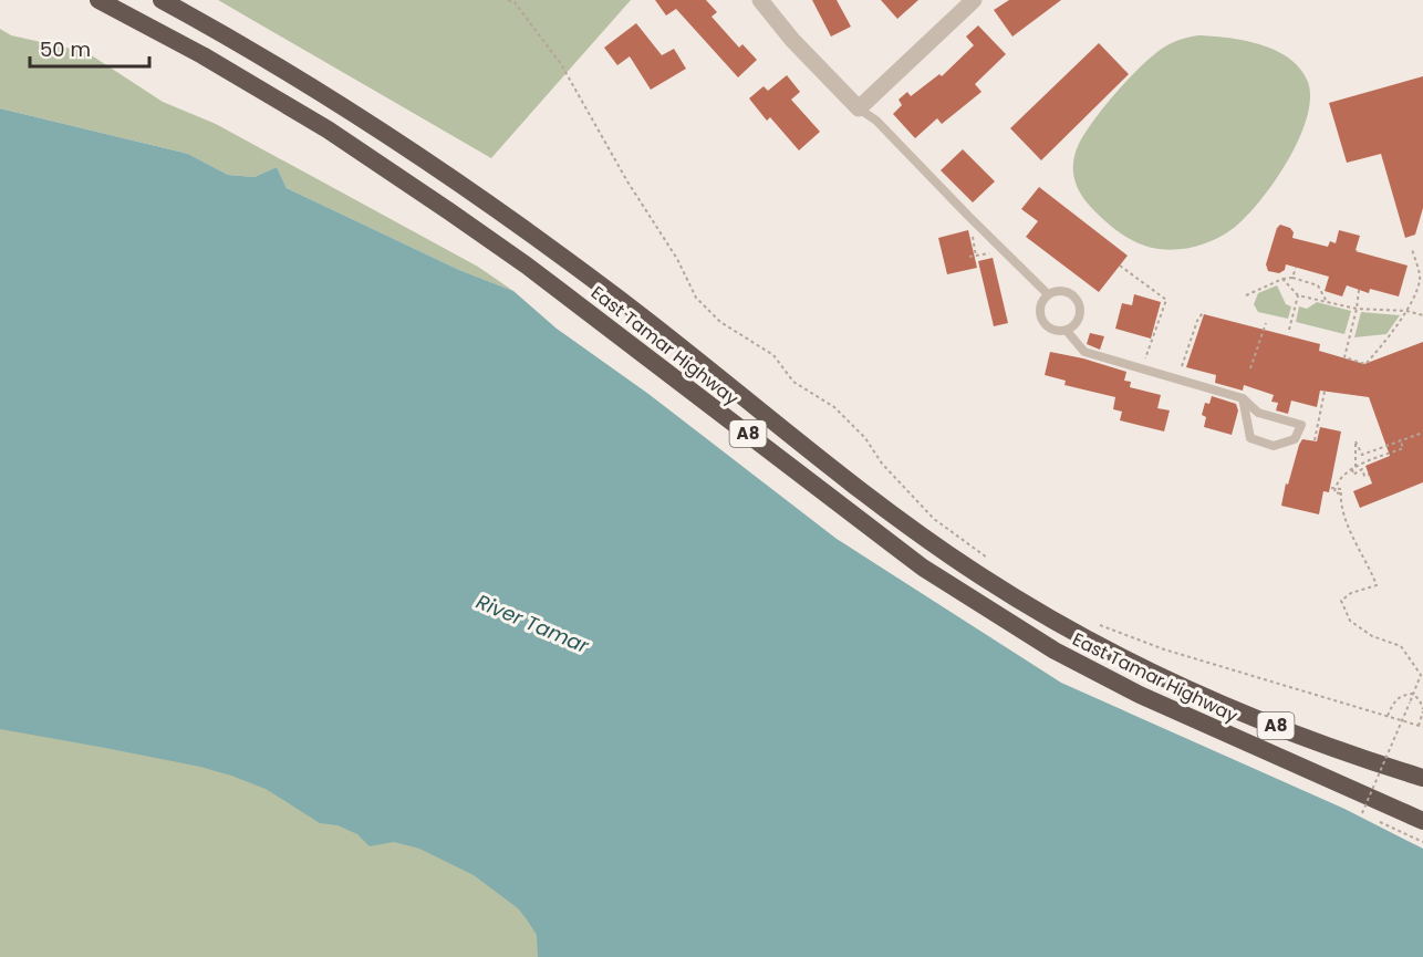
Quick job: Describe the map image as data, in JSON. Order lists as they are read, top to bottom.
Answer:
{
  "streets": {
    "highway": ["East Tamar Highway", "A8"]
  },
  "water": ["River Tamar"],
  "scale_bar": "50 m"
}
